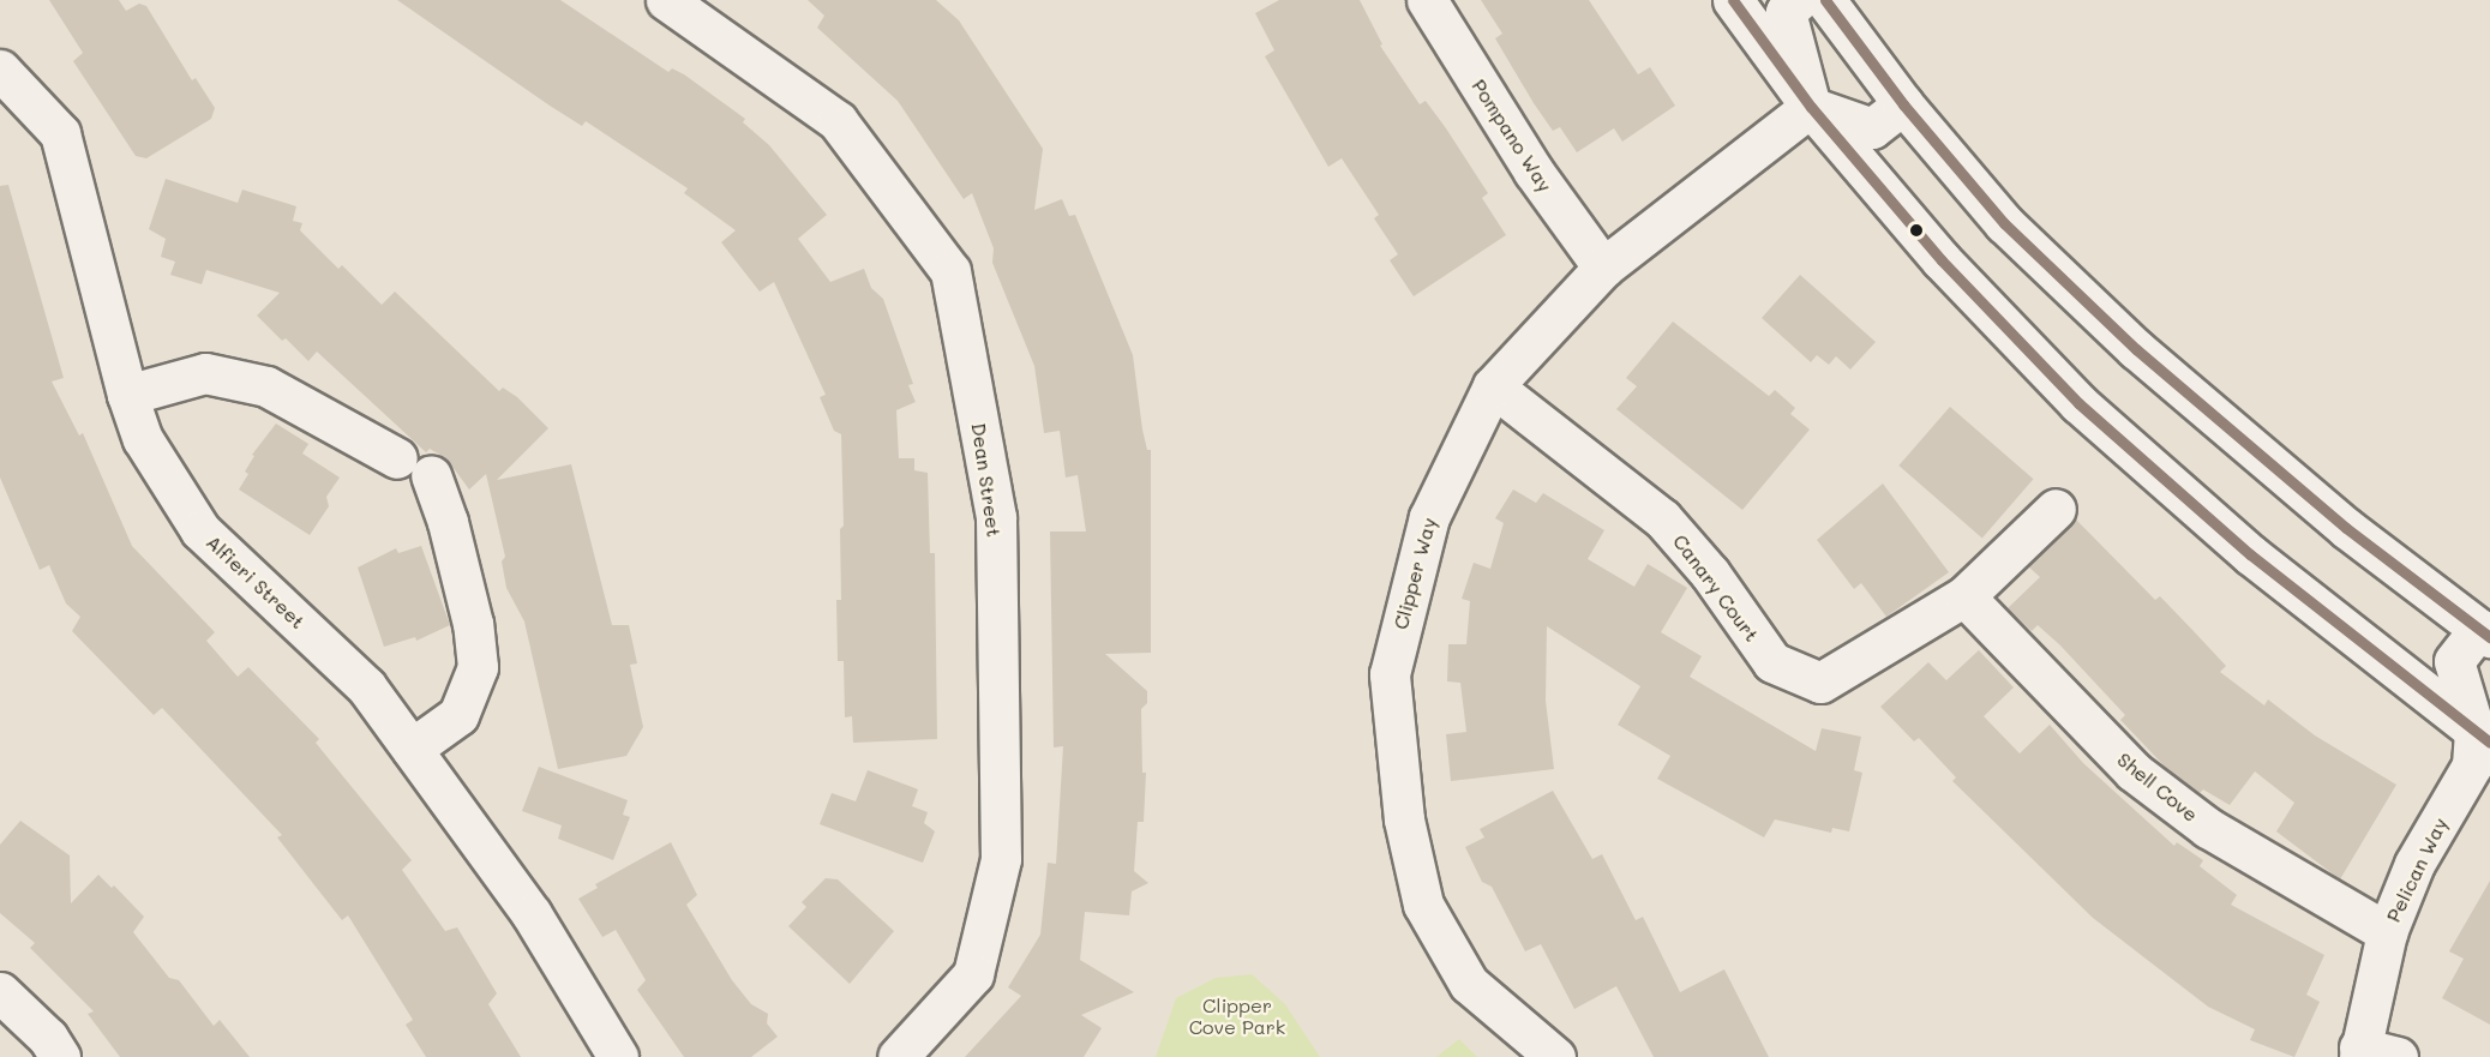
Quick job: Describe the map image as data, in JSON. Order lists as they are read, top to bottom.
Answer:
{
  "streets": {
    "street": [
      "Pompano Way",
      "Dean Street",
      "Clipper Way",
      "Alfieri Street",
      "Canary Court",
      "Shell Cove",
      "Pelican Way"
    ]
  },
  "crossings": [
    ["Pompano Way", "Clipper Way"],
    ["Clipper Way", "Canary Court"],
    ["Canary Court", "Shell Cove"],
    ["Shell Cove", "Pelican Way"]
  ],
  "parks": ["Clipper Cove Park"]
}
